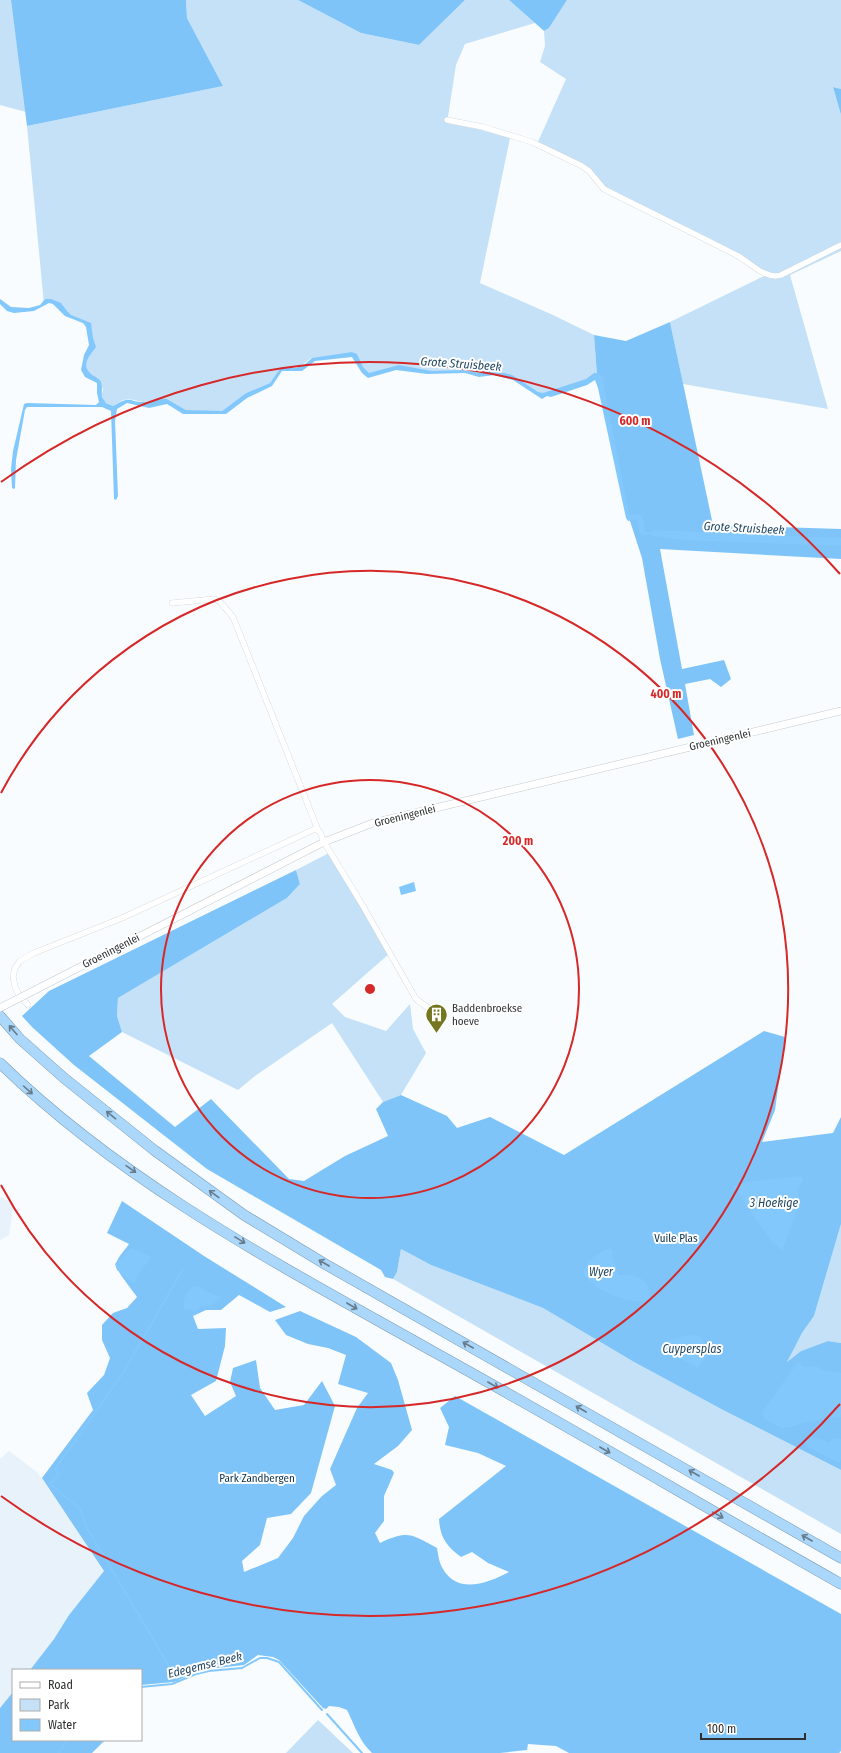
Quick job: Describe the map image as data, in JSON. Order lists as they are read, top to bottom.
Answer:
{
  "streets": {
    "street": ["Groeningenlei"]
  },
  "water": [
    "Grote Struisbeek",
    "3 Hoekige",
    "Wyer",
    "Cuypersplas",
    "Edegemse Beek"
  ],
  "parks": ["Vuile Plas", "Park Zandbergen"],
  "places": {
    "building": ["Baddenbroekse hoeve"]
  },
  "legend": ["Road", "Park", "Water"],
  "scale_bar": "100 m",
  "rings": ["600 m", "400 m", "200 m"]
}
